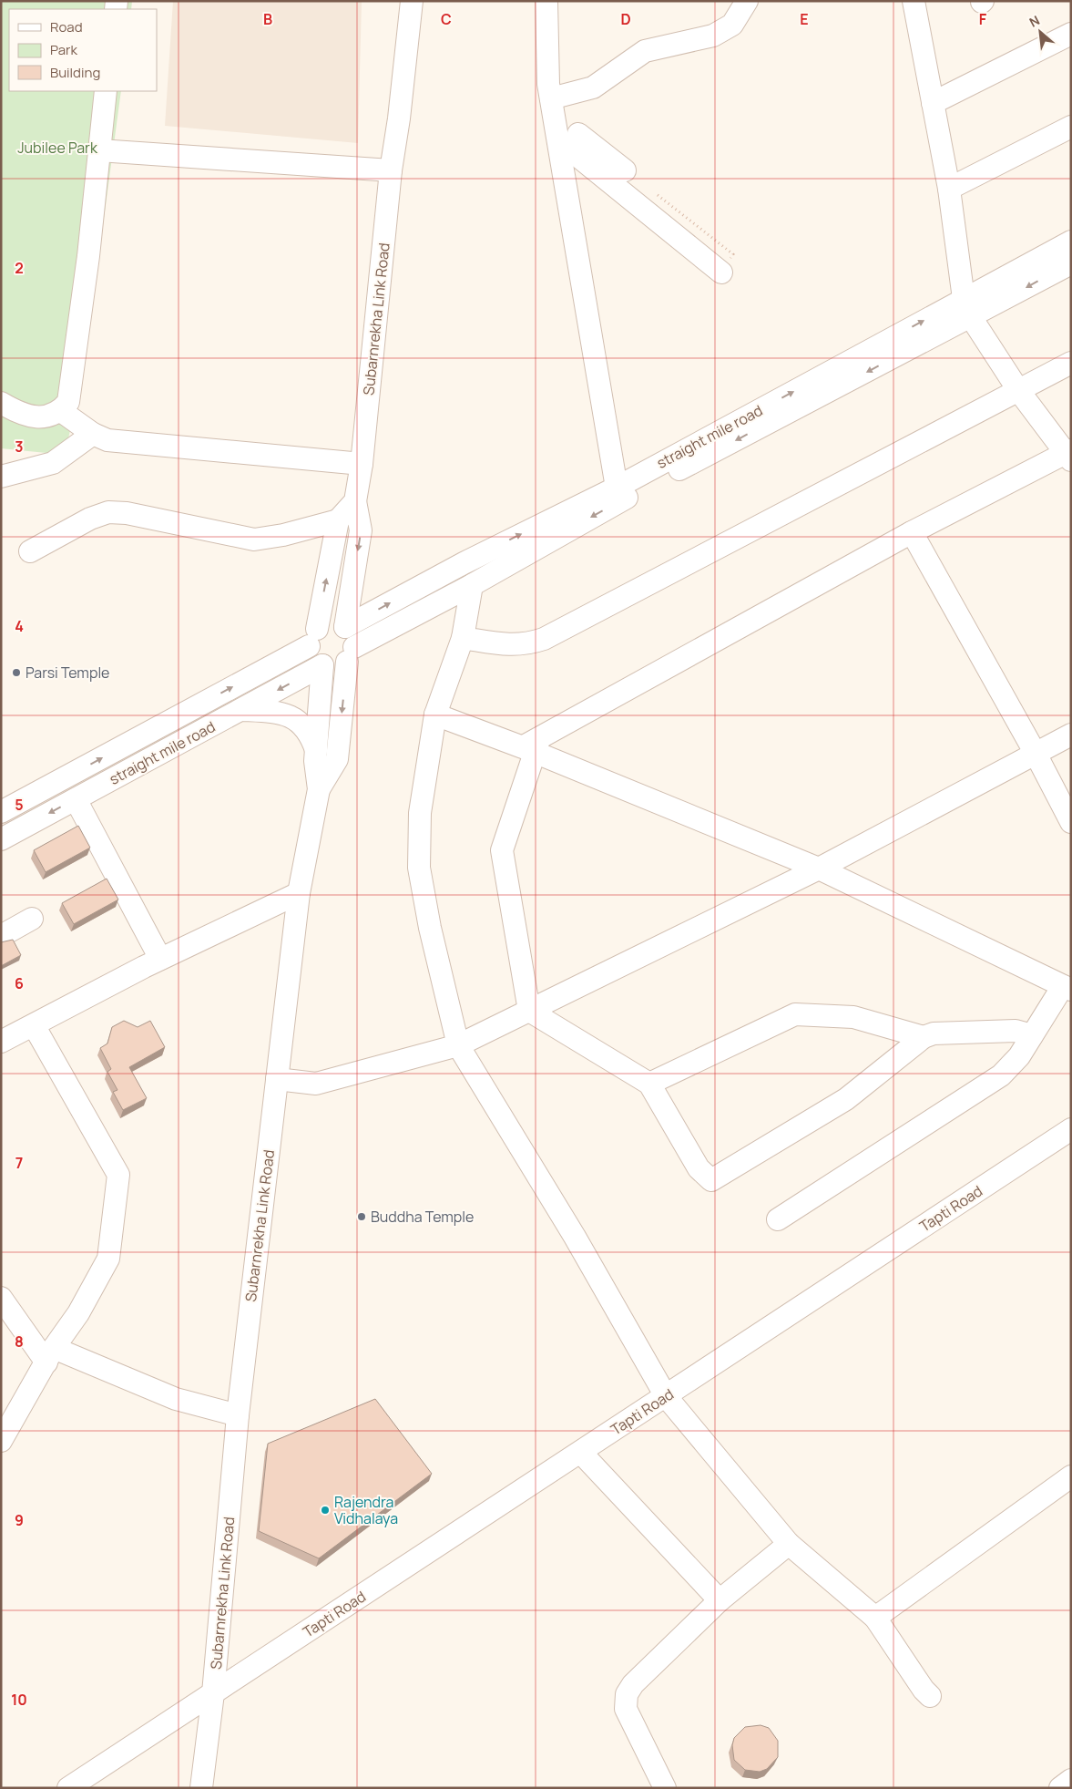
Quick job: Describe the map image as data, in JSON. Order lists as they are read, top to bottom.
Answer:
{
  "streets": {
    "street": ["Subarnrekha Link Road", "straight mile road", "Tapti Road"]
  },
  "crossings": [
    ["Subarnrekha Link Road", "straight mile road"],
    ["Subarnrekha Link Road", "Tapti Road"]
  ],
  "parks": ["Jubilee Park"],
  "places": ["Parsi Temple", "Buddha Temple", "Rajendra Vidhalaya"],
  "legend": ["Road", "Park", "Building"],
  "north": "top left",
  "grid": {
    "columns": [
      "B",
      "C",
      "D",
      "E",
      "F"
    ],
    "rows": [
      "2",
      "3",
      "4",
      "5",
      "6",
      "7",
      "8",
      "9",
      "10"
    ]
  }
}
